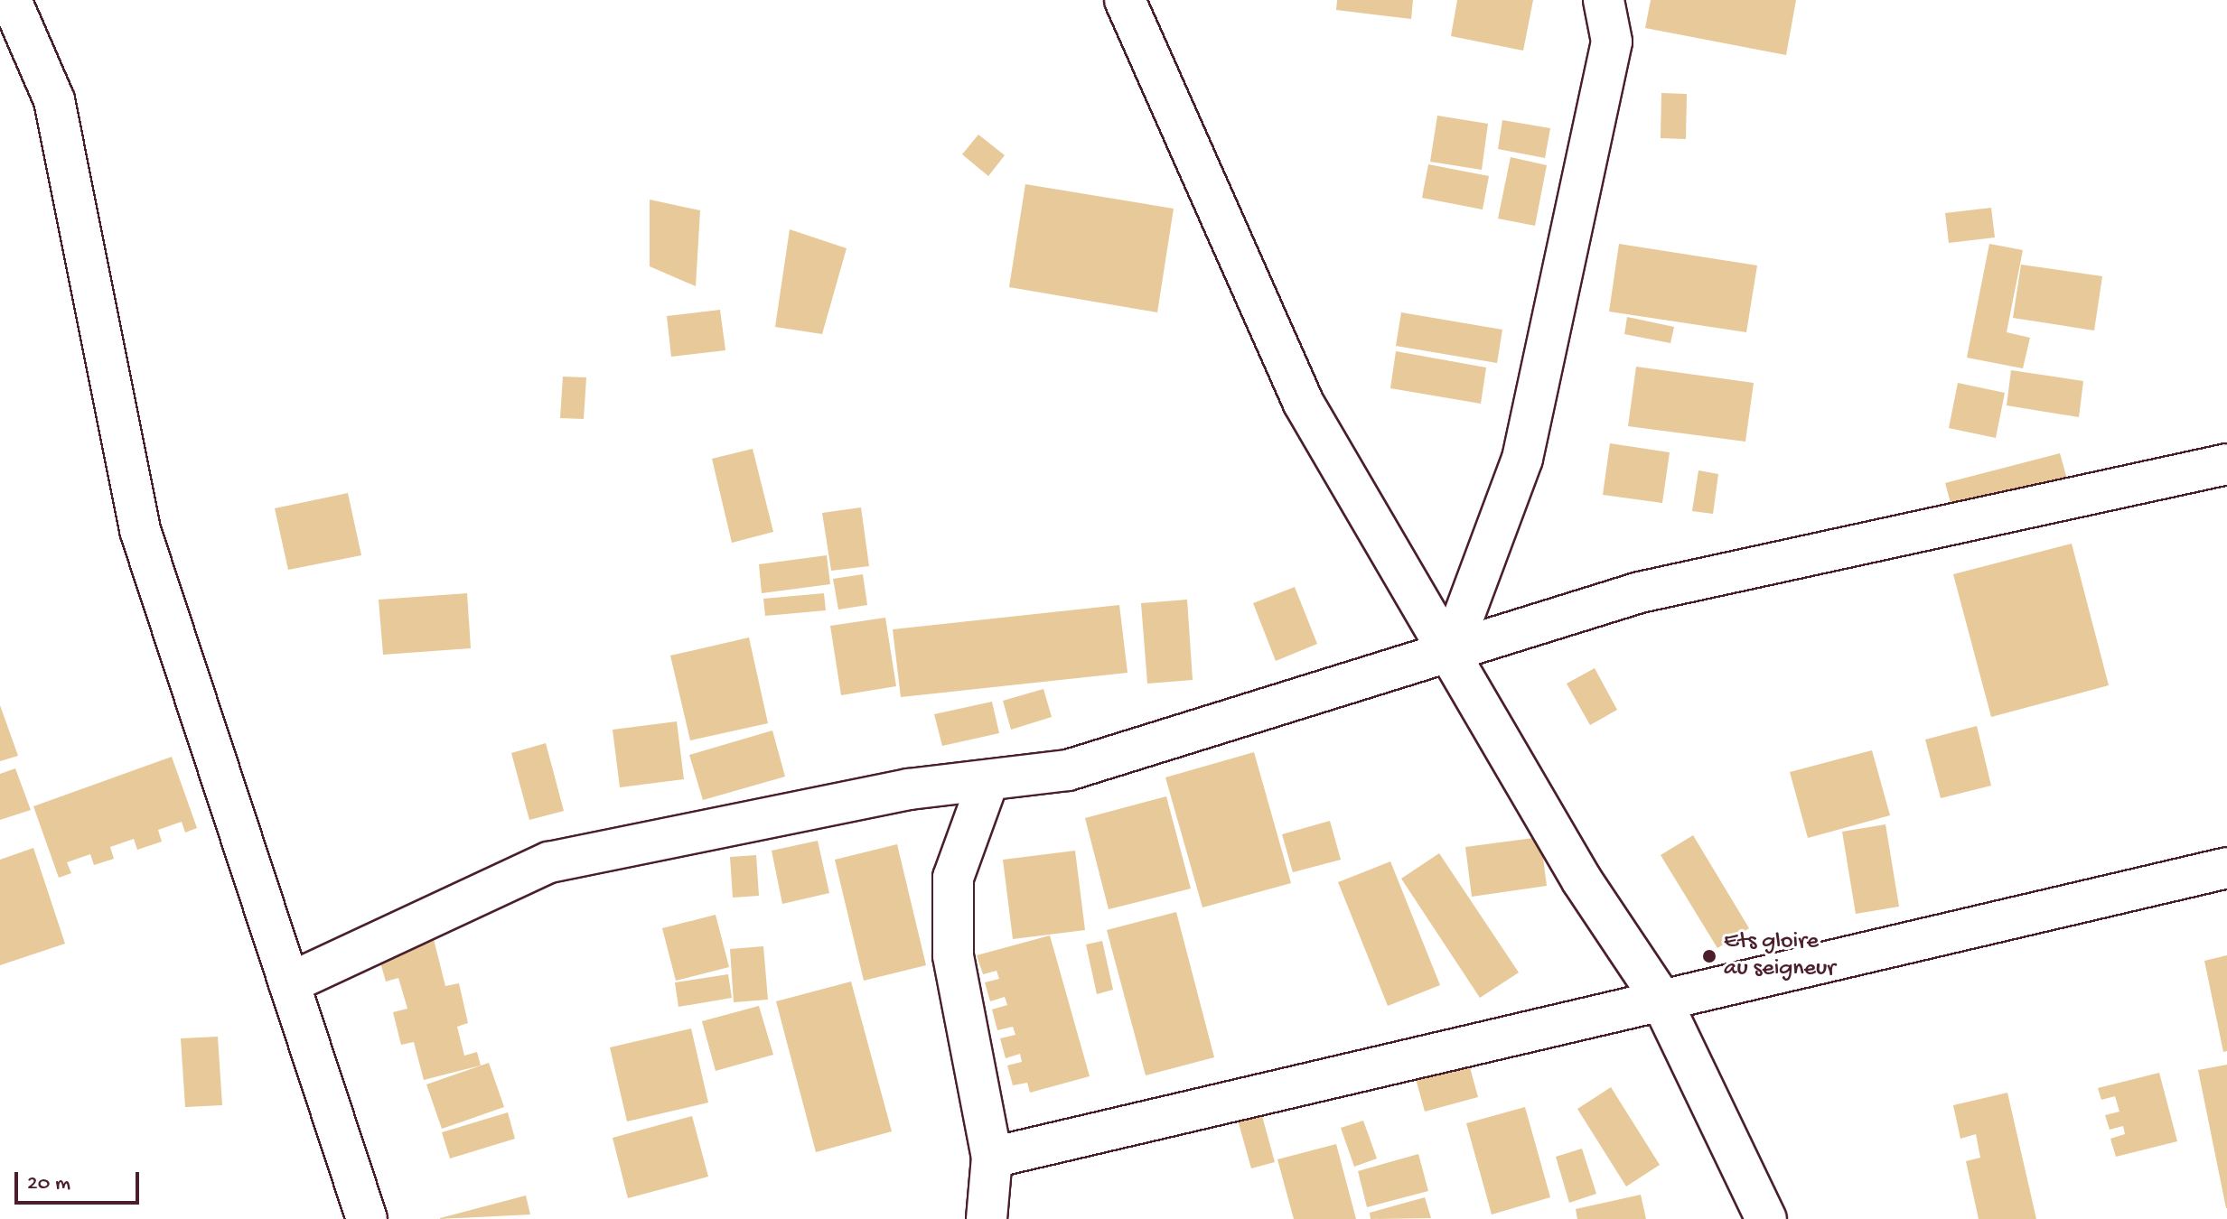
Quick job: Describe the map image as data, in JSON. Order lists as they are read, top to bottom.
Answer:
{
  "places": ["Ets gloire au seigneur"],
  "scale_bar": "20 m"
}
